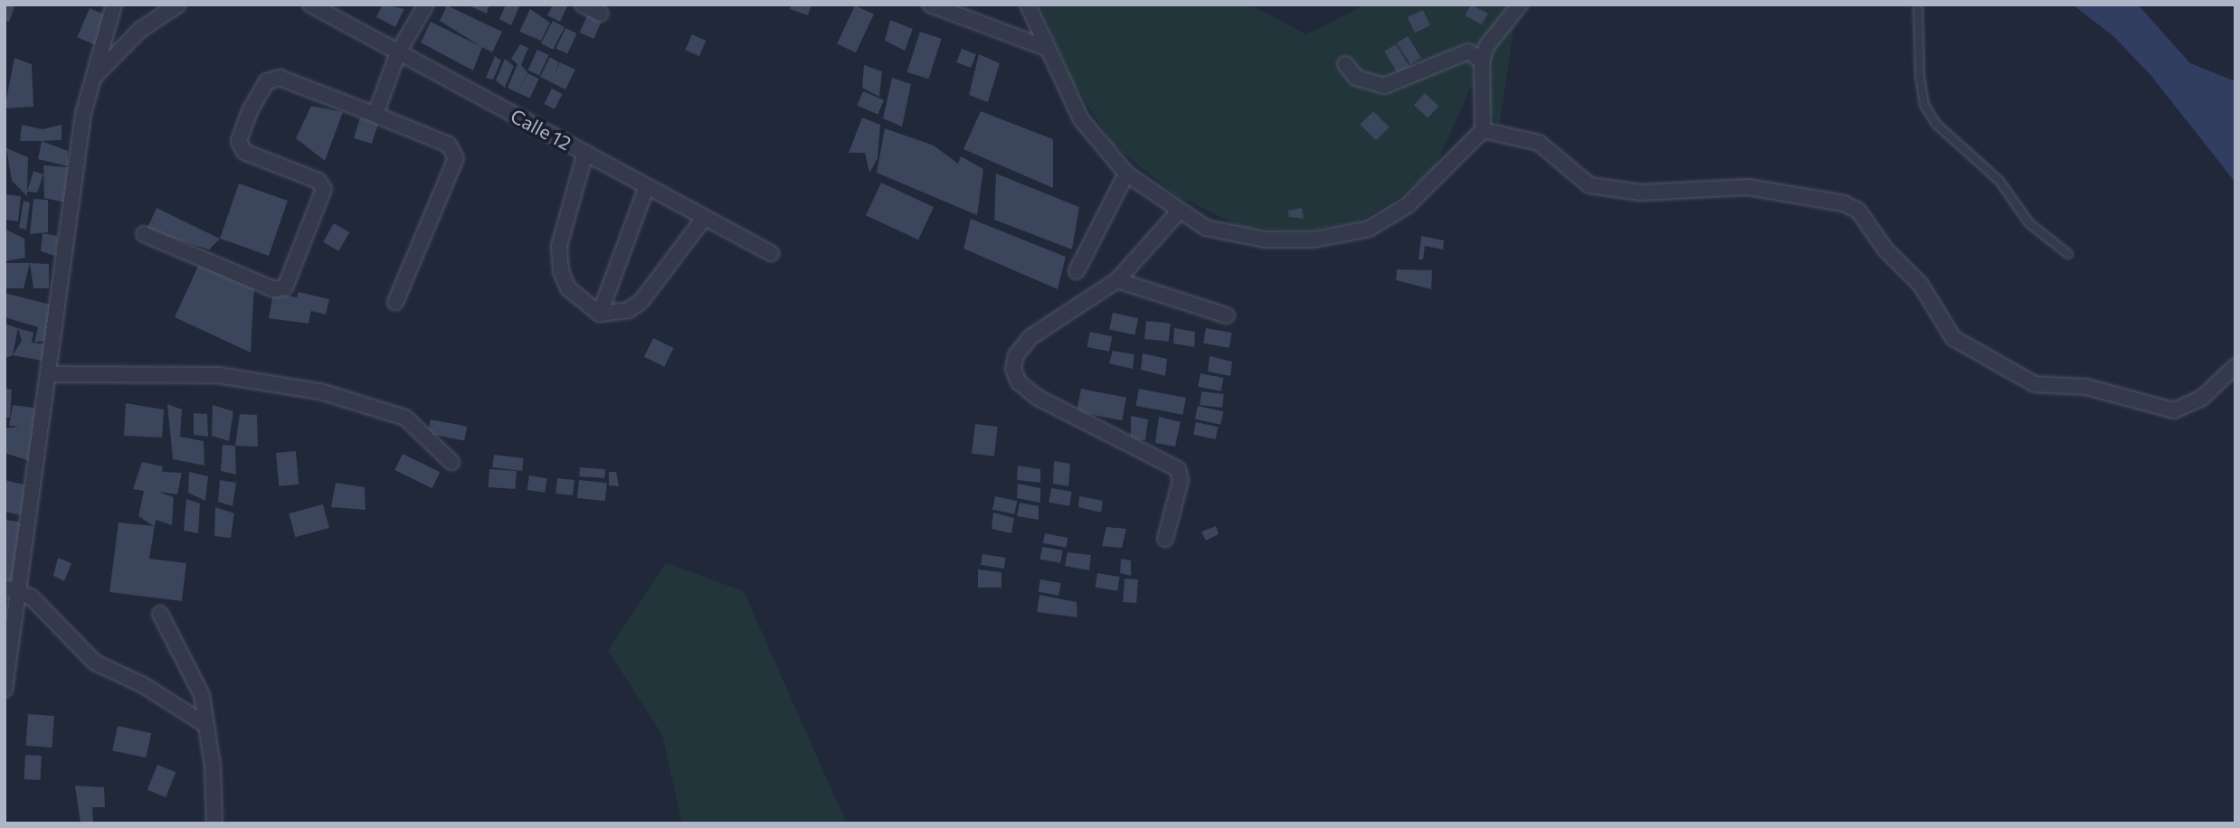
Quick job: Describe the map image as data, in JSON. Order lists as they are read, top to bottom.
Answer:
{
  "streets": {
    "street": ["Calle 12"]
  }
}
